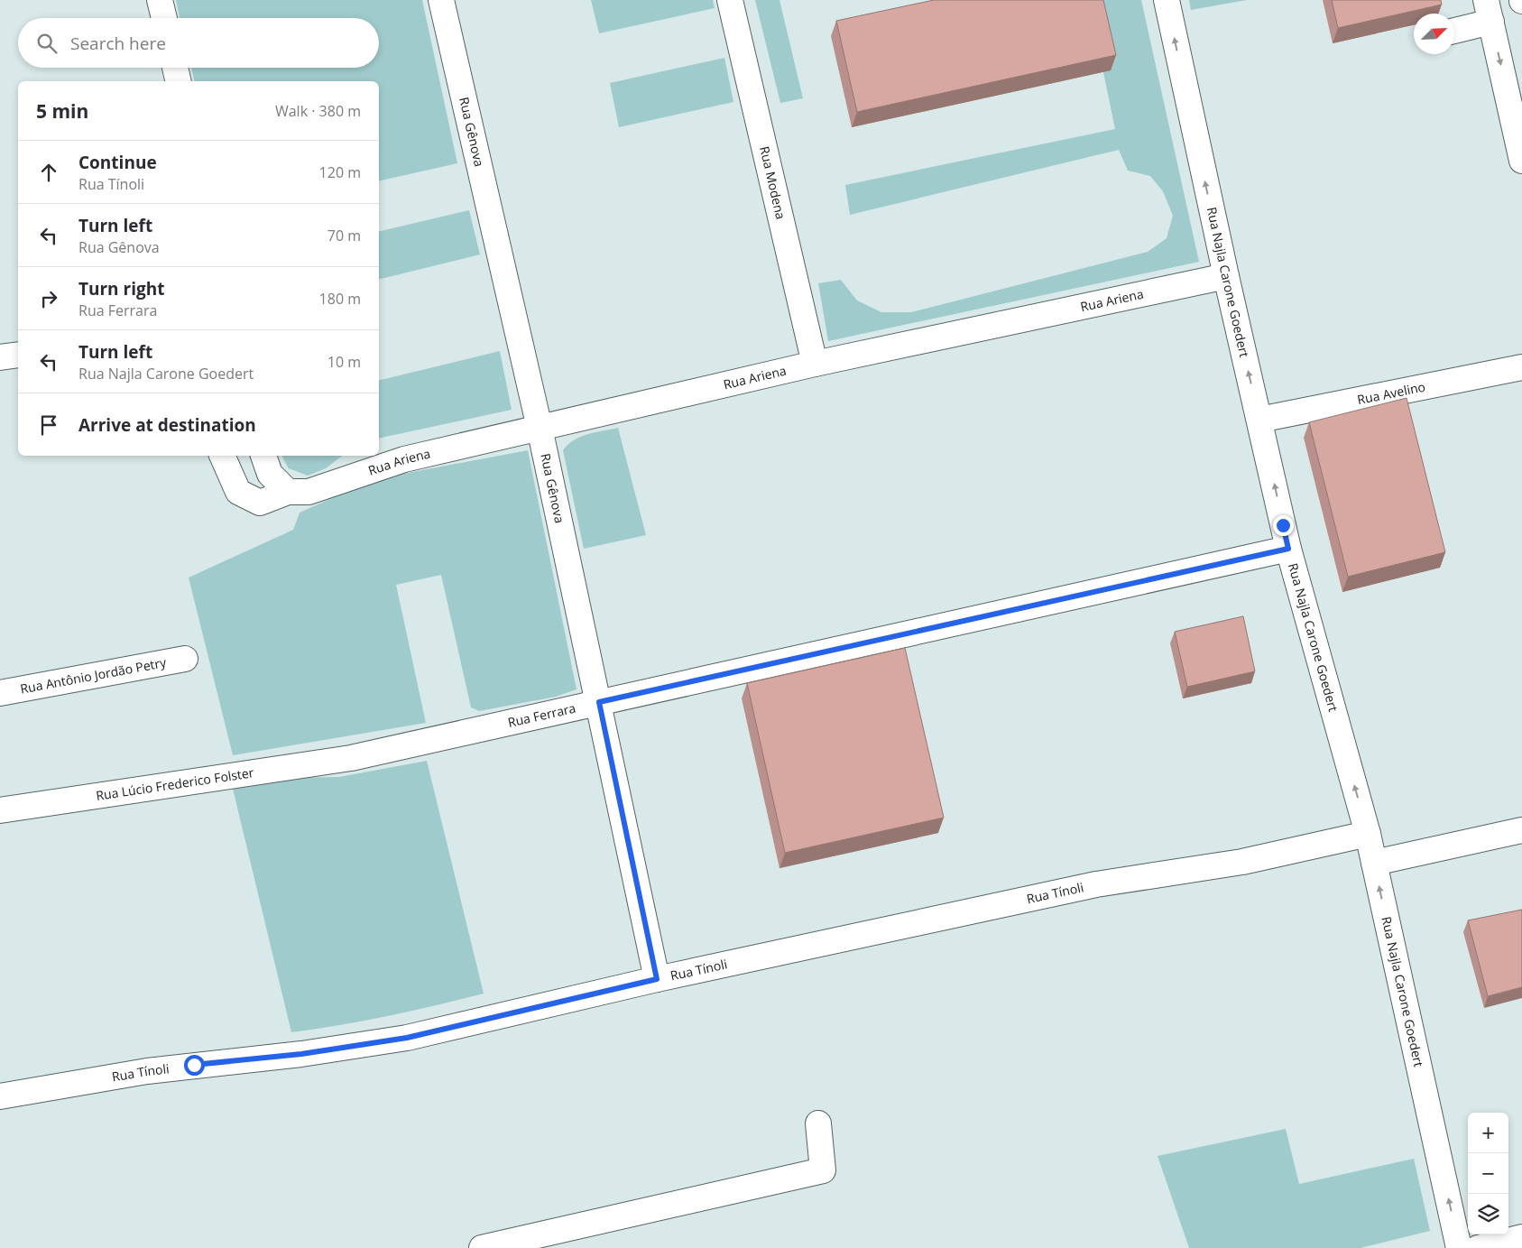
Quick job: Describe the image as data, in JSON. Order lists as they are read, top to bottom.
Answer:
{
  "streets": {
    "street": [
      "Rua Gênova",
      "Rua Modena",
      "Rua Najla Carone Goedert",
      "Rua Ariena",
      "Rua Avelino",
      "Rua Antônio Jordão Petry",
      "Rua Ferrara",
      "Rua Lúcio Frederico Folster",
      "Rua Tínoli"
    ]
  },
  "crossings": [
    ["Rua Gênova", "Rua Ariena"],
    ["Rua Gênova", "Rua Ferrara"],
    ["Rua Gênova", "Rua Tínoli"],
    ["Rua Modena", "Rua Ariena"],
    ["Rua Najla Carone Goedert", "Rua Ariena"],
    ["Rua Najla Carone Goedert", "Rua Avelino"],
    ["Rua Najla Carone Goedert", "Rua Ferrara"],
    ["Rua Najla Carone Goedert", "Rua Tínoli"],
    ["Rua Ferrara", "Rua Lúcio Frederico Folster"]
  ],
  "one_way": ["Rua Najla Carone Goedert"],
  "north": "top right",
  "page": {
    "search": "Search here",
    "heading": ["5 min", "Walk · 380 m"],
    "list": [
      ["Continue", "Rua Tínoli", "120 m"],
      ["Turn left", "Rua Gênova", "70 m"],
      ["Turn right", "Rua Ferrara", "180 m"],
      ["Turn left", "Rua Najla Carone Goedert", "10 m"],
      "Arrive at destination"
    ],
    "map_buttons": ["+", "−"]
  }
}
